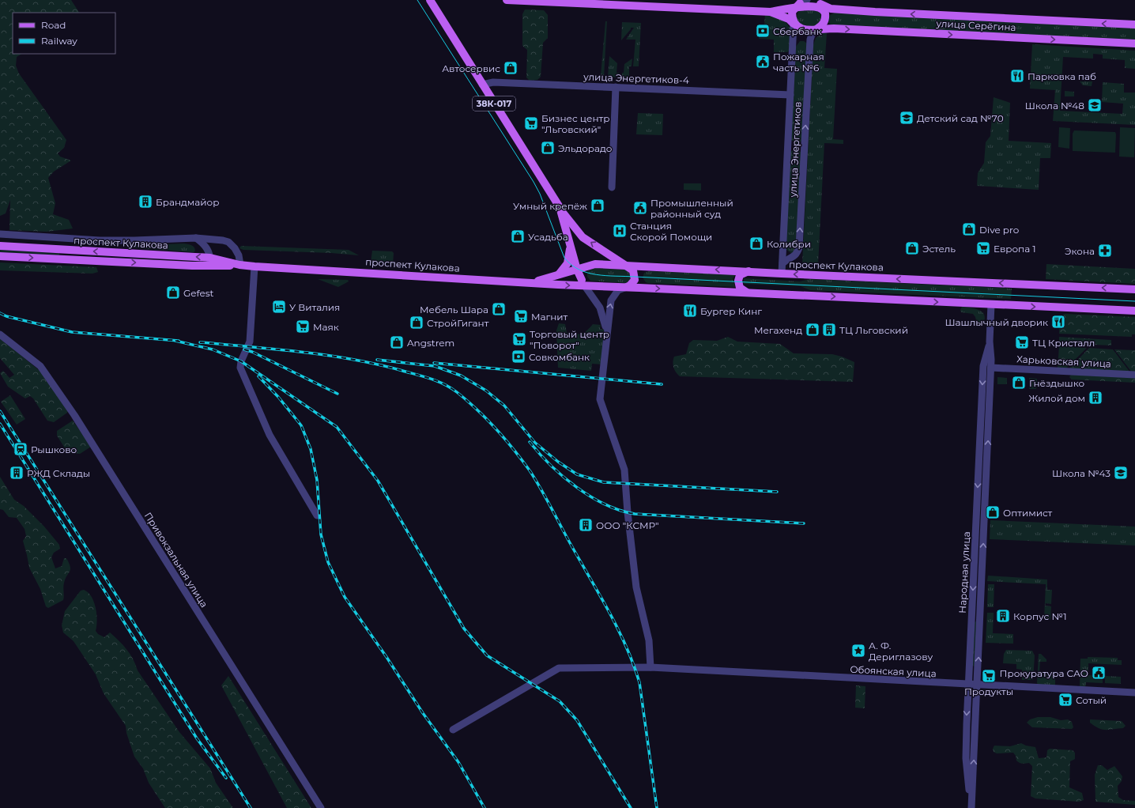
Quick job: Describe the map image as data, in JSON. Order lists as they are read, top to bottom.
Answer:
{
  "streets": {
    "main road": ["улица Серёгина", "38К-017", "проспект Кулакова"],
    "street": [
      "улица Энергетиков-4",
      "улица Энергетиков",
      "Харьковская улица",
      "Привокзальная улица",
      "Народная улица",
      "Обоянская улица"
    ]
  },
  "crossings": [
    ["улица Серёгина", "улица Энергетиков"],
    ["улица Энергетиков-4", "38К-017"],
    ["улица Энергетиков-4", "улица Энергетиков"],
    ["38К-017", "проспект Кулакова"],
    ["улица Энергетиков", "проспект Кулакова"],
    ["Харьковская улица", "Народная улица"],
    ["Народная улица", "Обоянская улица"]
  ],
  "places": {
    "bank": ["Сбербанк", "Совкомбанк"],
    "public building": ["Пожарная часть №6", "Промышленный районный суд", "Прокуратура САО"],
    "shop": [
      "Автосервис",
      "Эльдорадо",
      "Умный крепёж",
      "Dive pro",
      "Усадьба",
      "Колибри",
      "Эстель",
      "Gefest",
      "Мебель Шара",
      "СтройГигант",
      "Мегахенд",
      "Angstrem",
      "Гнёздышко",
      "Оптимист"
    ],
    "restaurant": ["Парковка паб", "Бургер Кинг", "Шашлычный дворик"],
    "school or university": ["Школа №48", "Детский сад №70", "Школа №43"],
    "supermarket": [
      "Бизнес центр \"Льговский\"",
      "Европа 1",
      "Магнит",
      "Маяк",
      "Торговый центр \"Поворот\"",
      "ТЦ Кристалл",
      "Продукты",
      "Сотый"
    ],
    "building": [
      "Брандмайор",
      "ТЦ Льговский",
      "Жилой дом",
      "РЖД Склады",
      "ООО \"КСМР\"",
      "Корпус №1"
    ],
    "hospital": ["Станция Скорой Помощи"],
    "pharmacy": ["Экона"],
    "hotel": ["У Виталия"],
    "station": ["Рышково"],
    "place": ["А. Ф. Дериглазову"]
  },
  "legend": ["Road", "Railway"]
}
